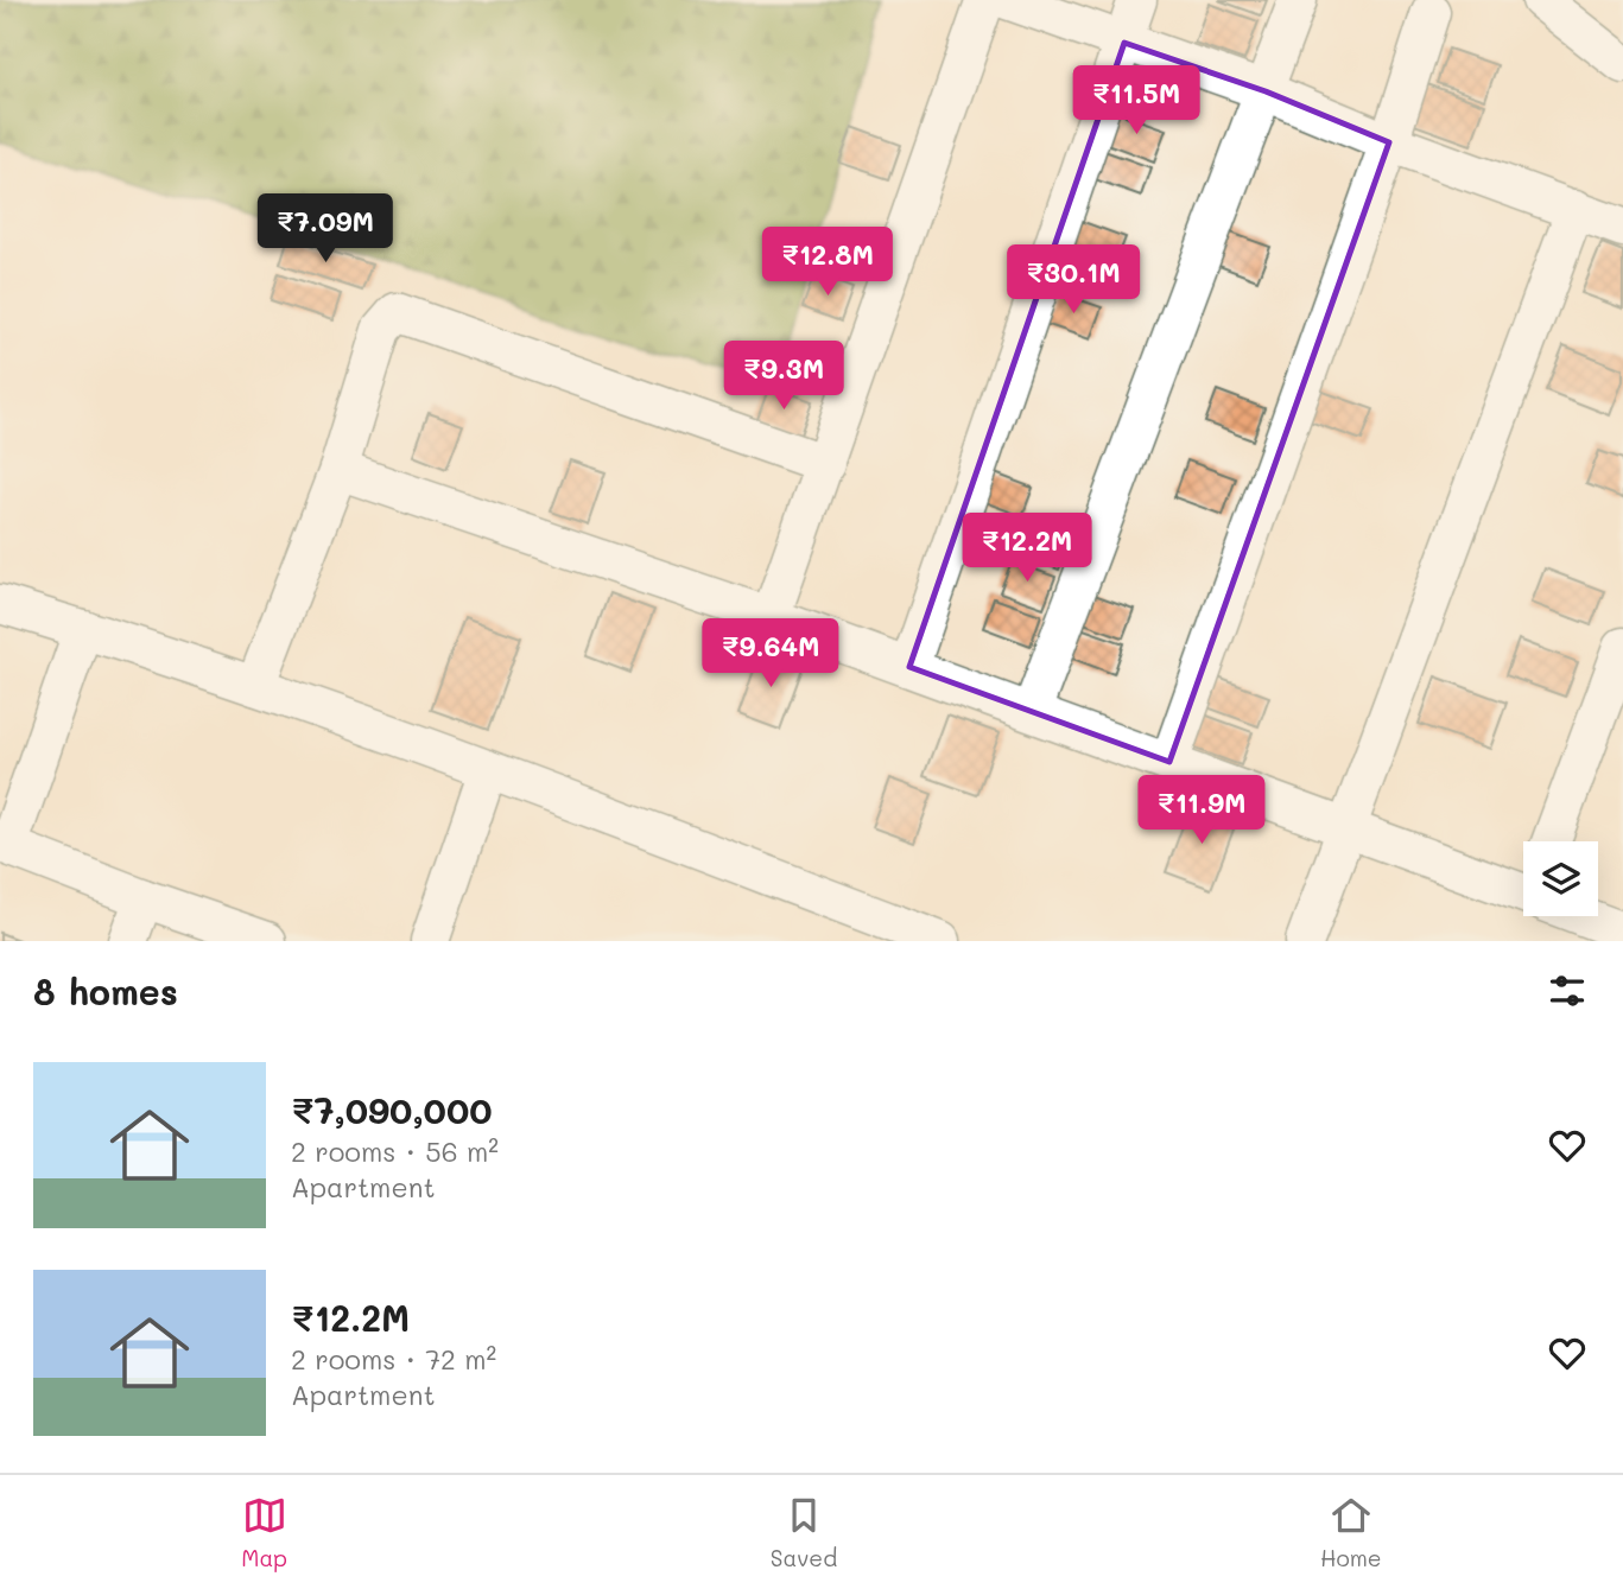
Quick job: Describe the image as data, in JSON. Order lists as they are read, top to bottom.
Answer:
{
  "page": {
    "price": [
      "₹11.5M",
      "₹7.09M",
      "₹12.8M",
      "₹30.1M",
      "₹9.3M",
      "₹12.2M",
      "₹9.64M",
      "₹11.9M"
    ],
    "heading": "8 homes",
    "list": [
      {
        "name": "₹7,090,000",
        "note": "2 rooms · 56 m² · Apartment"
      },
      {
        "name": "₹12.2M",
        "note": "2 rooms · 72 m² · Apartment"
      }
    ],
    "tabs": ["Map", "Saved", "Home"]
  }
}
